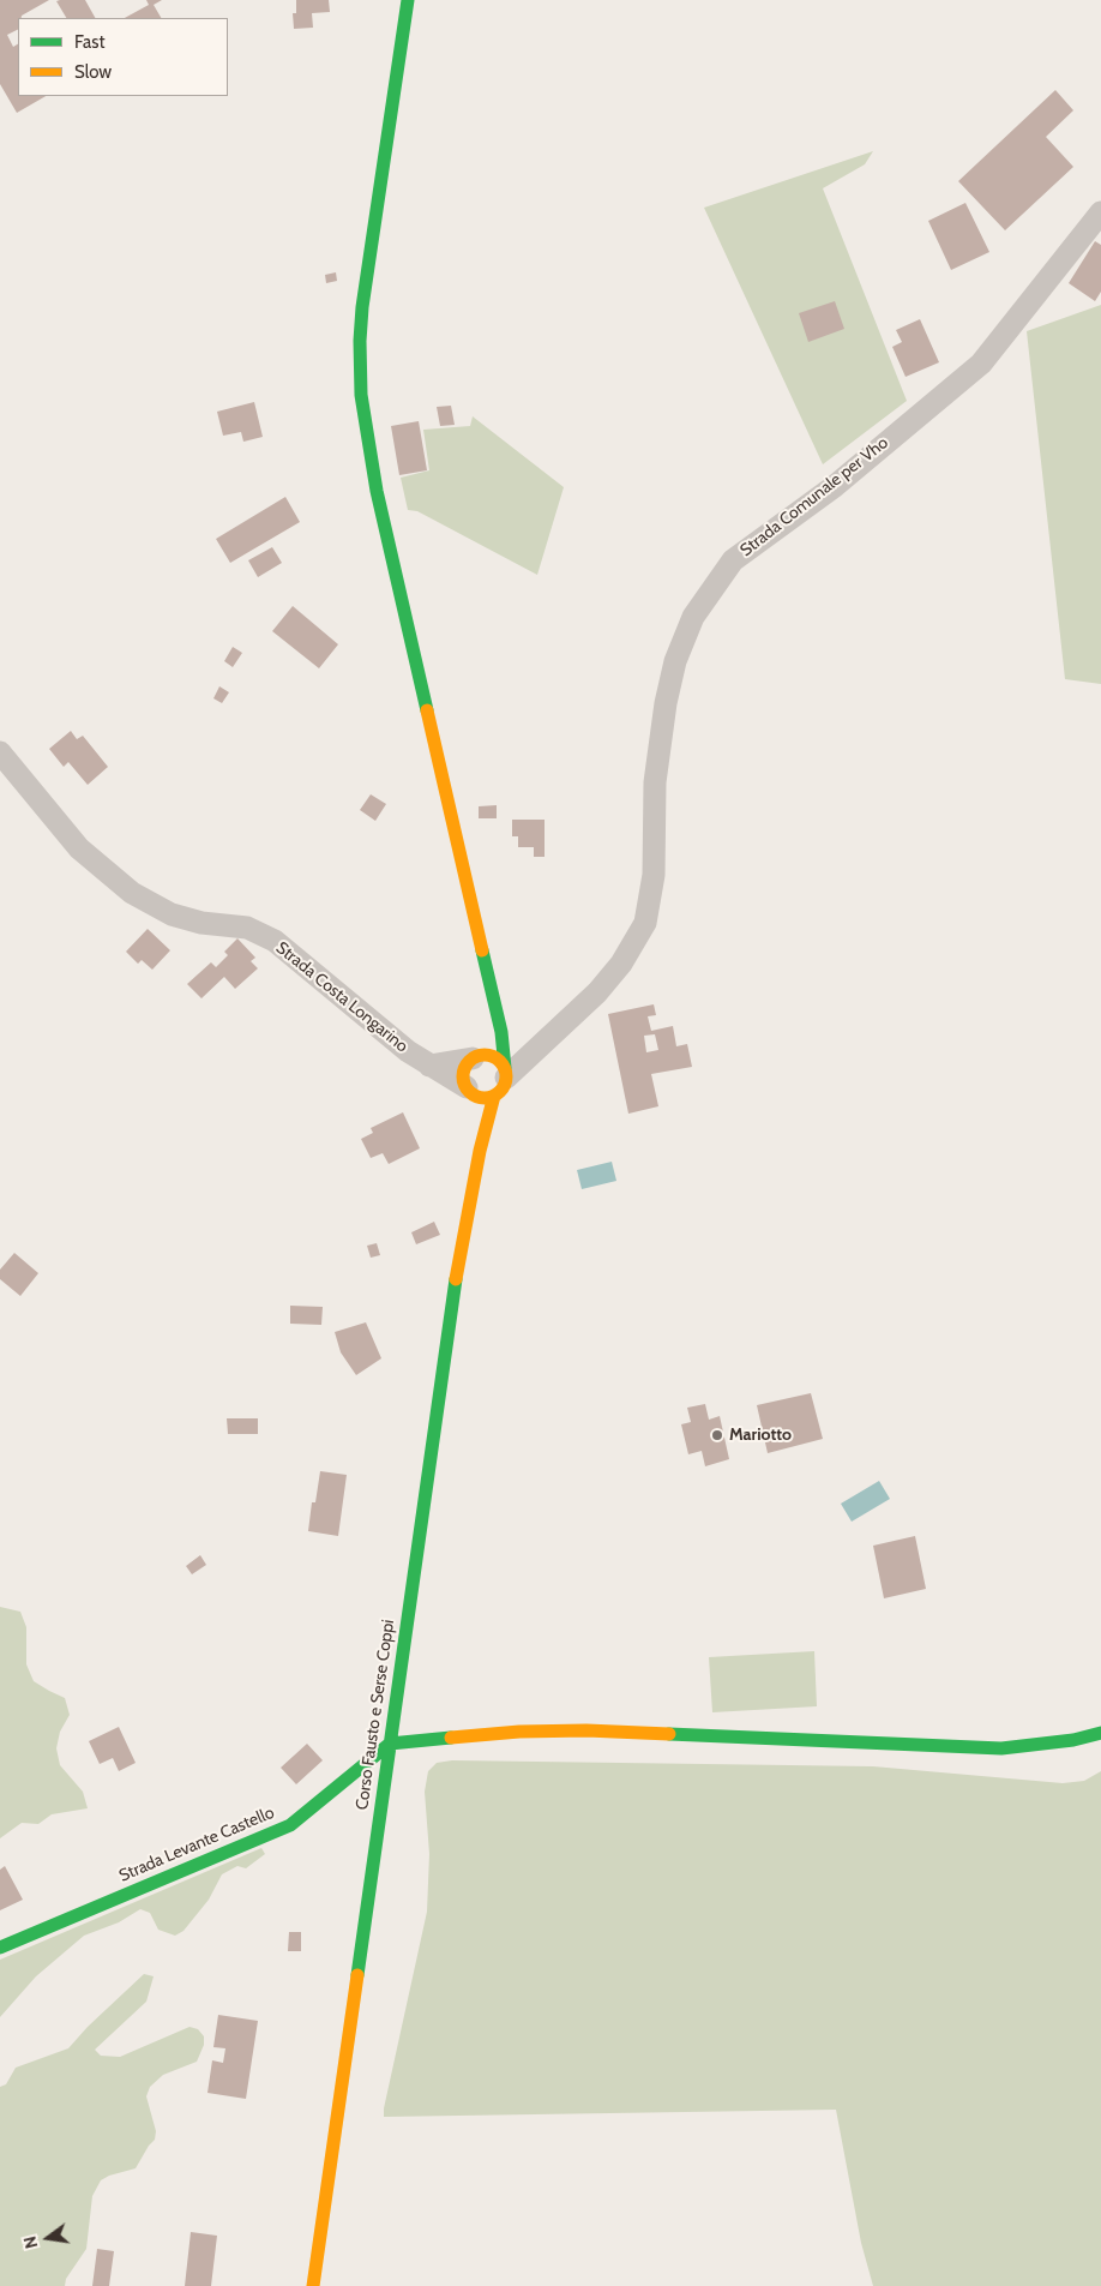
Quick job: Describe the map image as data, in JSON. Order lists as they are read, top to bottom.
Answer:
{
  "streets": {
    "street": [
      "Strada Comunale per Vho",
      "Strada Costa Longarino",
      "Corso Fausto e Serse Coppi",
      "Strada Levante Castello"
    ]
  },
  "crossings": [
    ["Strada Comunale per Vho", "Strada Costa Longarino"],
    ["Strada Comunale per Vho", "Corso Fausto e Serse Coppi"],
    ["Strada Costa Longarino", "Corso Fausto e Serse Coppi"],
    ["Corso Fausto e Serse Coppi", "Strada Levante Castello"]
  ],
  "places": ["Mariotto"],
  "legend": ["Fast", "Slow"],
  "north": "left"
}
